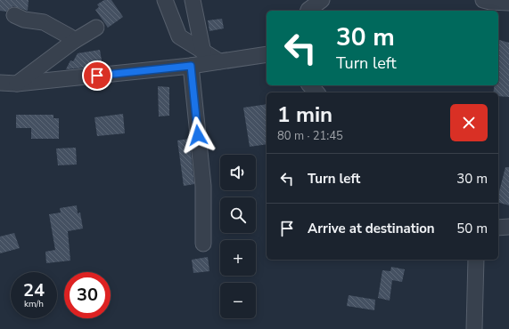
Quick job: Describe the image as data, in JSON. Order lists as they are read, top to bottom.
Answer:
{
  "page": {
    "turn": ["30 m", "Turn left"],
    "heading": ["1 min", "80 m · 21:45"],
    "list": [
      {
        "name": "Turn left",
        "value": "30 m"
      },
      {
        "name": "Arrive at destination",
        "value": "50 m"
      }
    ],
    "map_buttons": ["+", "−"],
    "speed": "24 km/h",
    "limit": "30"
  }
}
